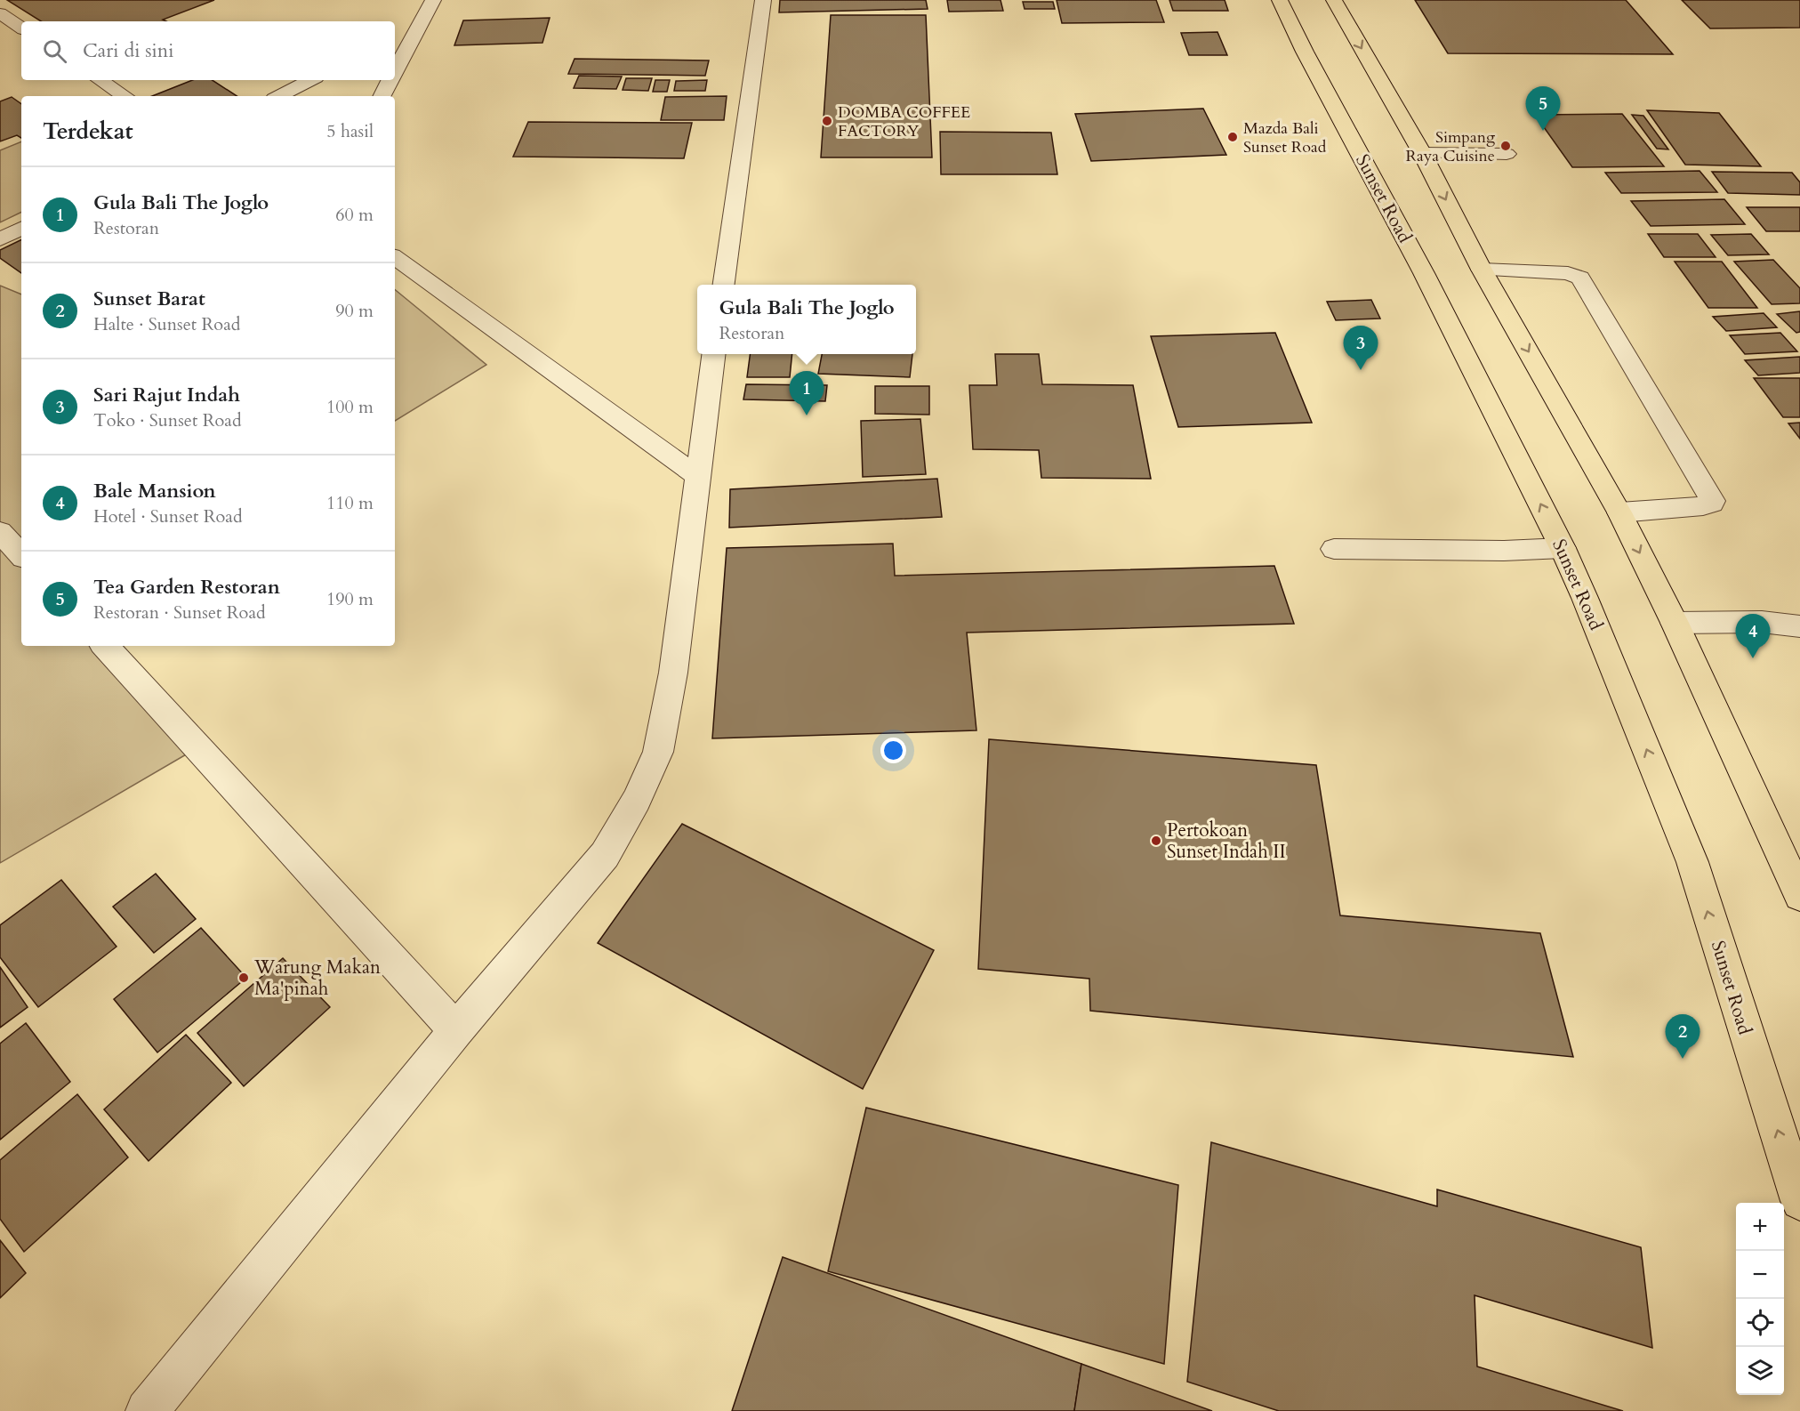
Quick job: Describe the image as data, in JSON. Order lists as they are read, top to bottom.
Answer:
{
  "streets": {
    "highway": ["Sunset Road"]
  },
  "places": [
    "DOMBA COFFEE FACTORY",
    "Mazda Bali Sunset Road",
    "Simpang Raya Cuisine",
    "Pertokoan Sunset Indah II",
    "Warung Makan Ma'pinah"
  ],
  "page": {
    "search": "Cari di sini",
    "pins": [
      "5",
      "3",
      "1",
      "4",
      "2"
    ],
    "heading": ["Terdekat", "5 hasil"],
    "list": [
      {
        "mark": "1",
        "name": "Gula Bali The Joglo",
        "note": "Restoran",
        "value": "60 m"
      },
      {
        "mark": "2",
        "name": "Sunset Barat",
        "note": "Halte · Sunset Road",
        "value": "90 m"
      },
      {
        "mark": "3",
        "name": "Sari Rajut Indah",
        "note": "Toko · Sunset Road",
        "value": "100 m"
      },
      {
        "mark": "4",
        "name": "Bale Mansion",
        "note": "Hotel · Sunset Road",
        "value": "110 m"
      },
      {
        "mark": "5",
        "name": "Tea Garden Restoran",
        "note": "Restoran · Sunset Road",
        "value": "190 m"
      }
    ],
    "popup": ["Gula Bali The Joglo", "Restoran"],
    "map_buttons": ["+", "−"]
  }
}
